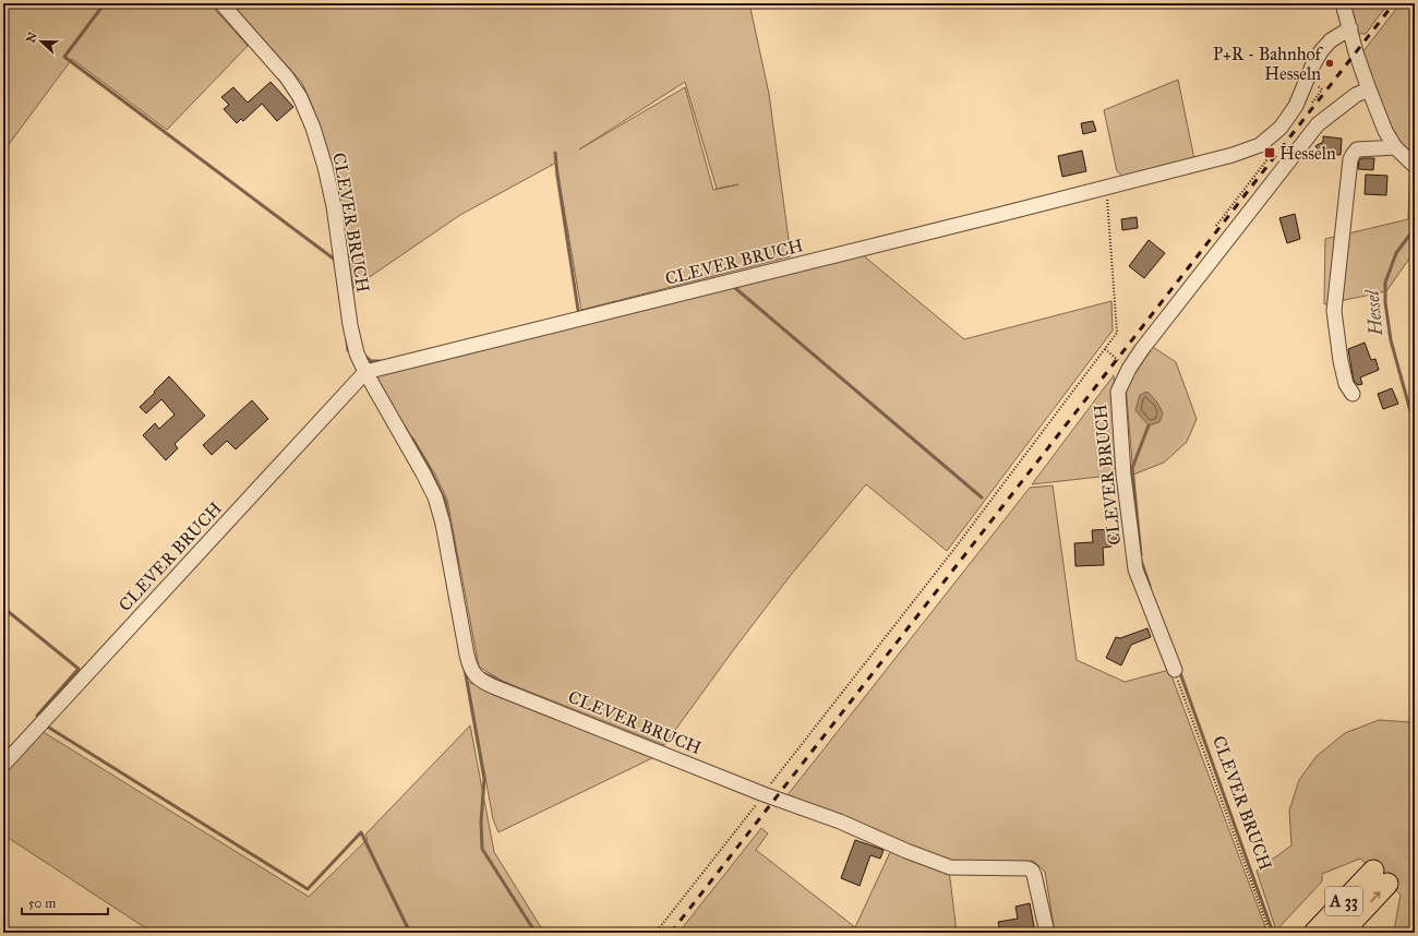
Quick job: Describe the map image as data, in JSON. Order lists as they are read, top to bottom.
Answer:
{
  "streets": {
    "highway": ["A 33"],
    "street": ["CLEVER BRUCH"]
  },
  "water": ["Hessel"],
  "places": {
    "other": ["P+R - Bahnhof Hesseln"],
    "transit": ["Hesseln"]
  },
  "scale_bar": "50 m",
  "north": "left"
}
